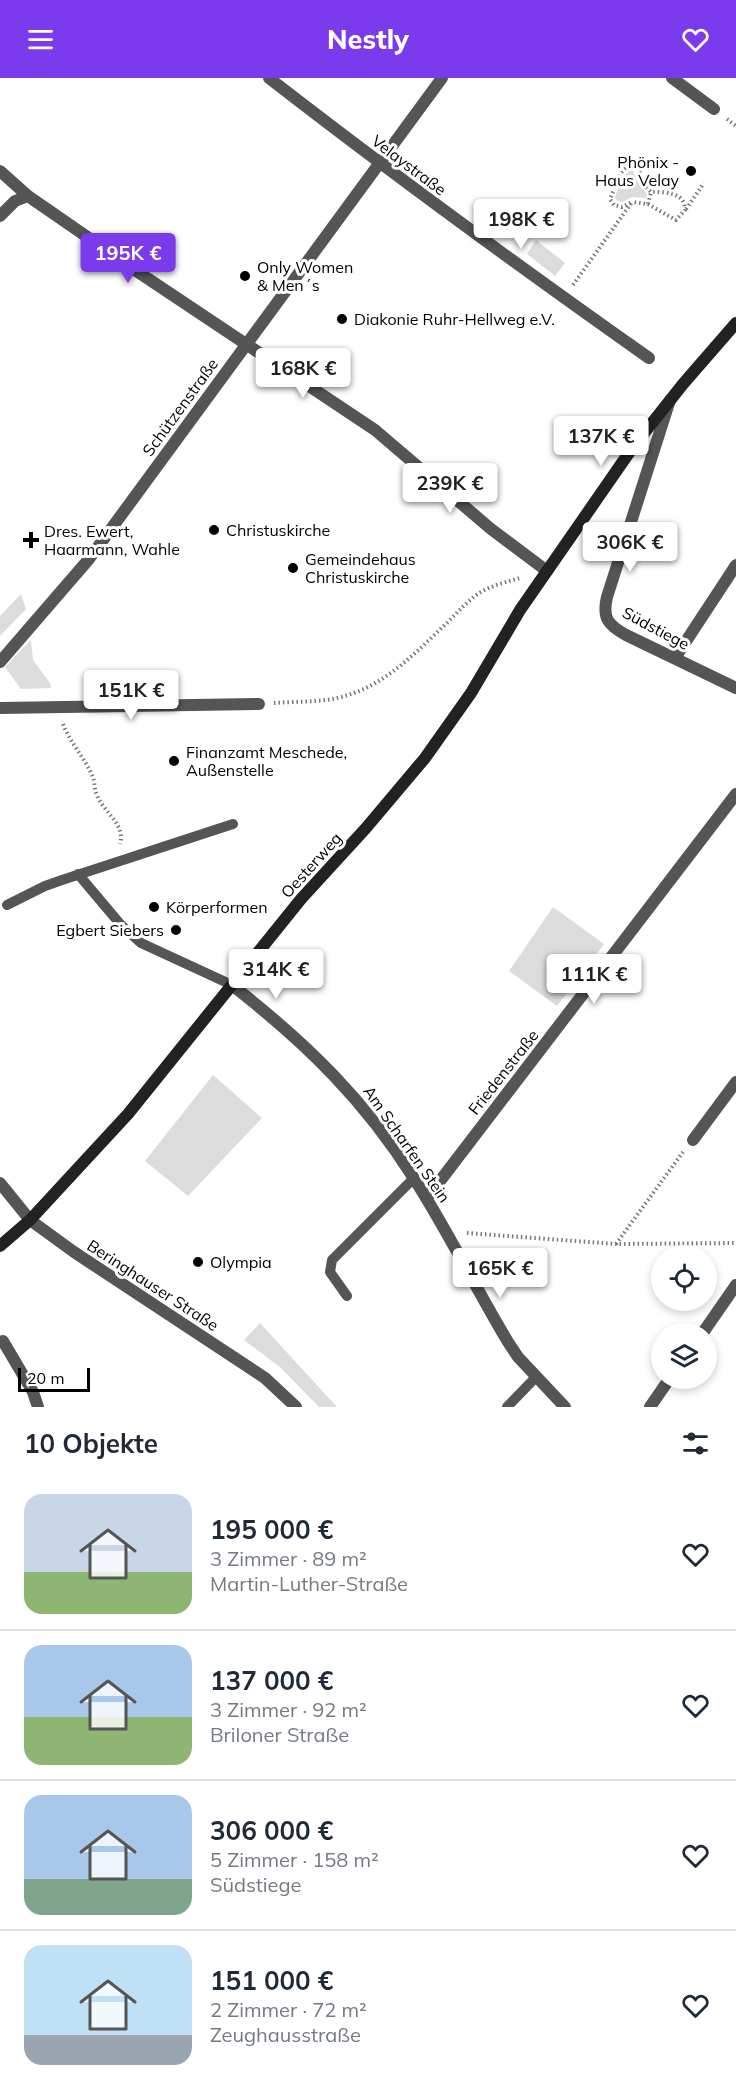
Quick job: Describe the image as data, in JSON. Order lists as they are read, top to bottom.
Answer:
{
  "streets": {
    "main road": ["Oesterweg"],
    "street": [
      "Velaystraße",
      "Schützenstraße",
      "Südstiege",
      "Friedenstraße",
      "Am Scharfen Stein",
      "Beringhauser Straße"
    ]
  },
  "crossings": [
    ["Velaystraße", "Schützenstraße"],
    ["Südstiege", "Oesterweg"],
    ["Oesterweg", "Am Scharfen Stein"],
    ["Oesterweg", "Beringhauser Straße"],
    ["Friedenstraße", "Am Scharfen Stein"]
  ],
  "places": {
    "other": [
      "Phönix - Haus Velay",
      "Only Women & Men´s",
      "Diakonie Ruhr-Hellweg e.V.",
      "Christuskirche",
      "Gemeindehaus Christuskirche",
      "Finanzamt Meschede, Außenstelle",
      "Körperformen",
      "Egbert Siebers",
      "Olympia"
    ],
    "health": ["Dres. Ewert, Haarmann, Wahle"]
  },
  "scale_bar": "20 m",
  "page": {
    "header": "Nestly",
    "price": [
      "198K €",
      "195K €",
      "168K €",
      "137K €",
      "239K €",
      "306K €",
      "151K €",
      "314K €",
      "111K €",
      "165K €"
    ],
    "scale": "20 m",
    "heading": "10 Objekte",
    "list": [
      {
        "name": "195 000 €",
        "note": "3 Zimmer · 89 m² · Martin-Luther-Straße"
      },
      {
        "name": "137 000 €",
        "note": "3 Zimmer · 92 m² · Briloner Straße"
      },
      {
        "name": "306 000 €",
        "note": "5 Zimmer · 158 m² · Südstiege"
      },
      {
        "name": "151 000 €",
        "note": "2 Zimmer · 72 m² · Zeughausstraße"
      }
    ]
  }
}
